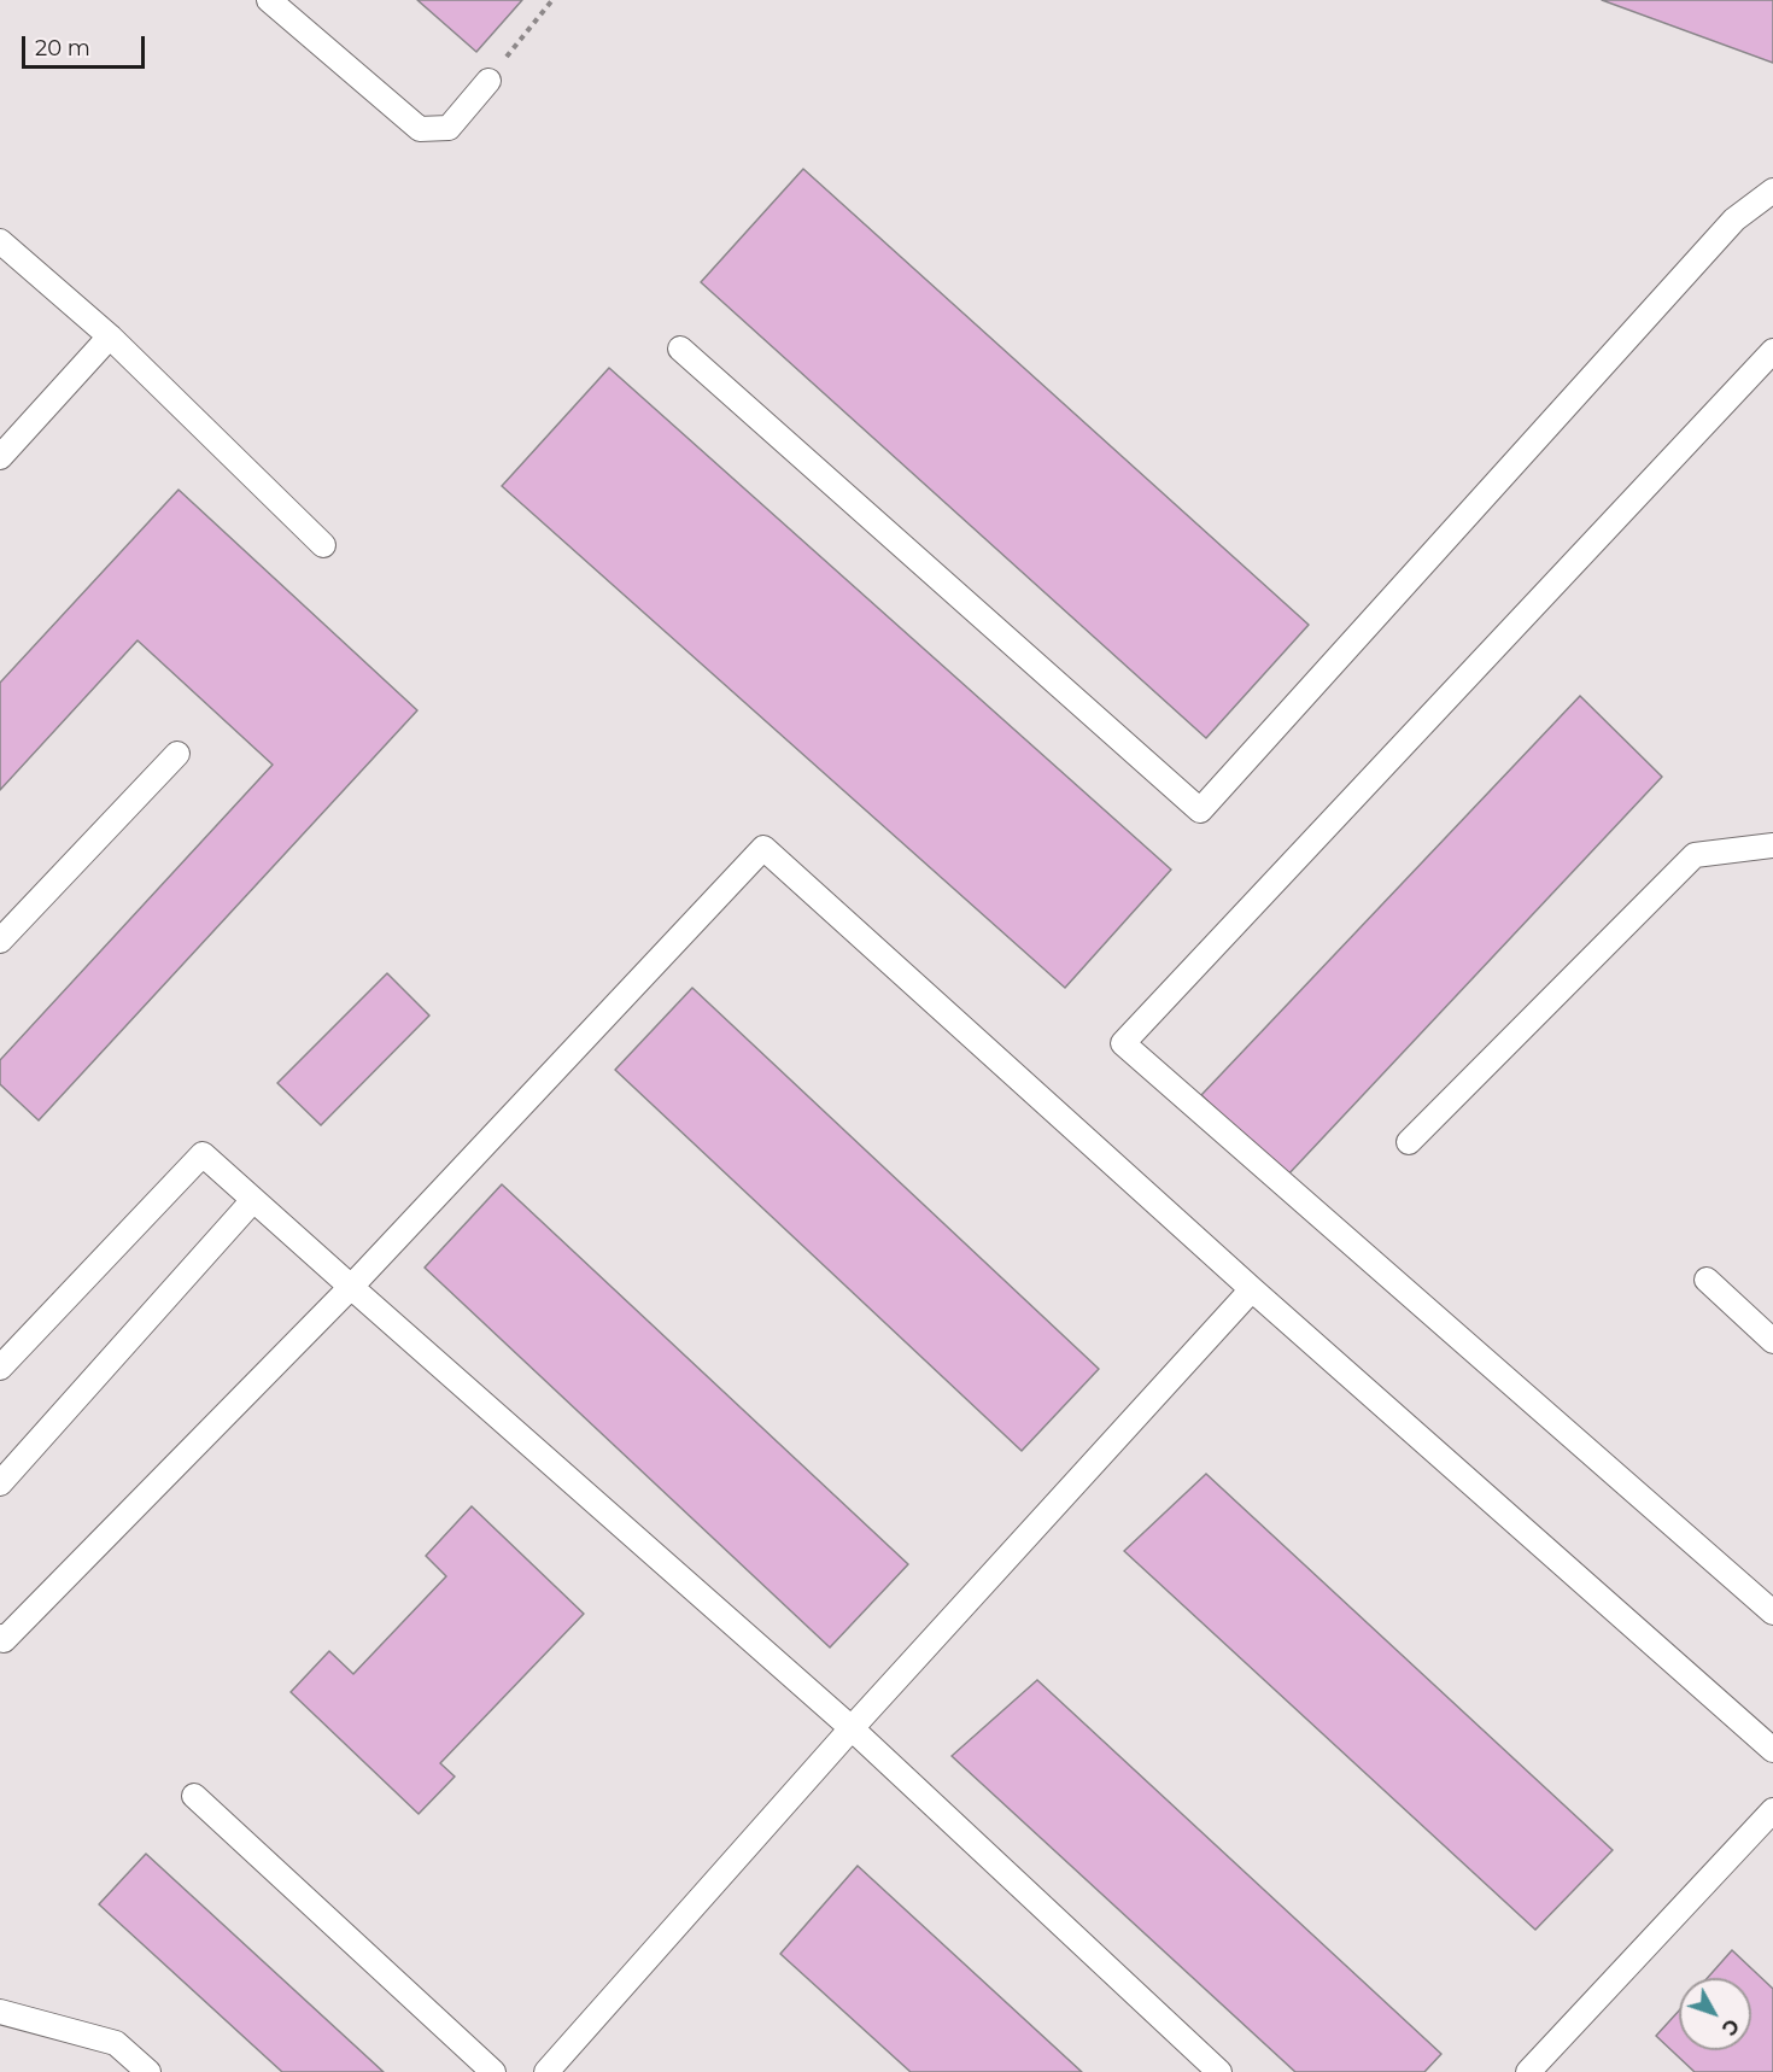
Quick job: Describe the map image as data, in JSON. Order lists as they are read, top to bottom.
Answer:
{
  "scale_bar": "20 m",
  "north": "bottom right"
}
